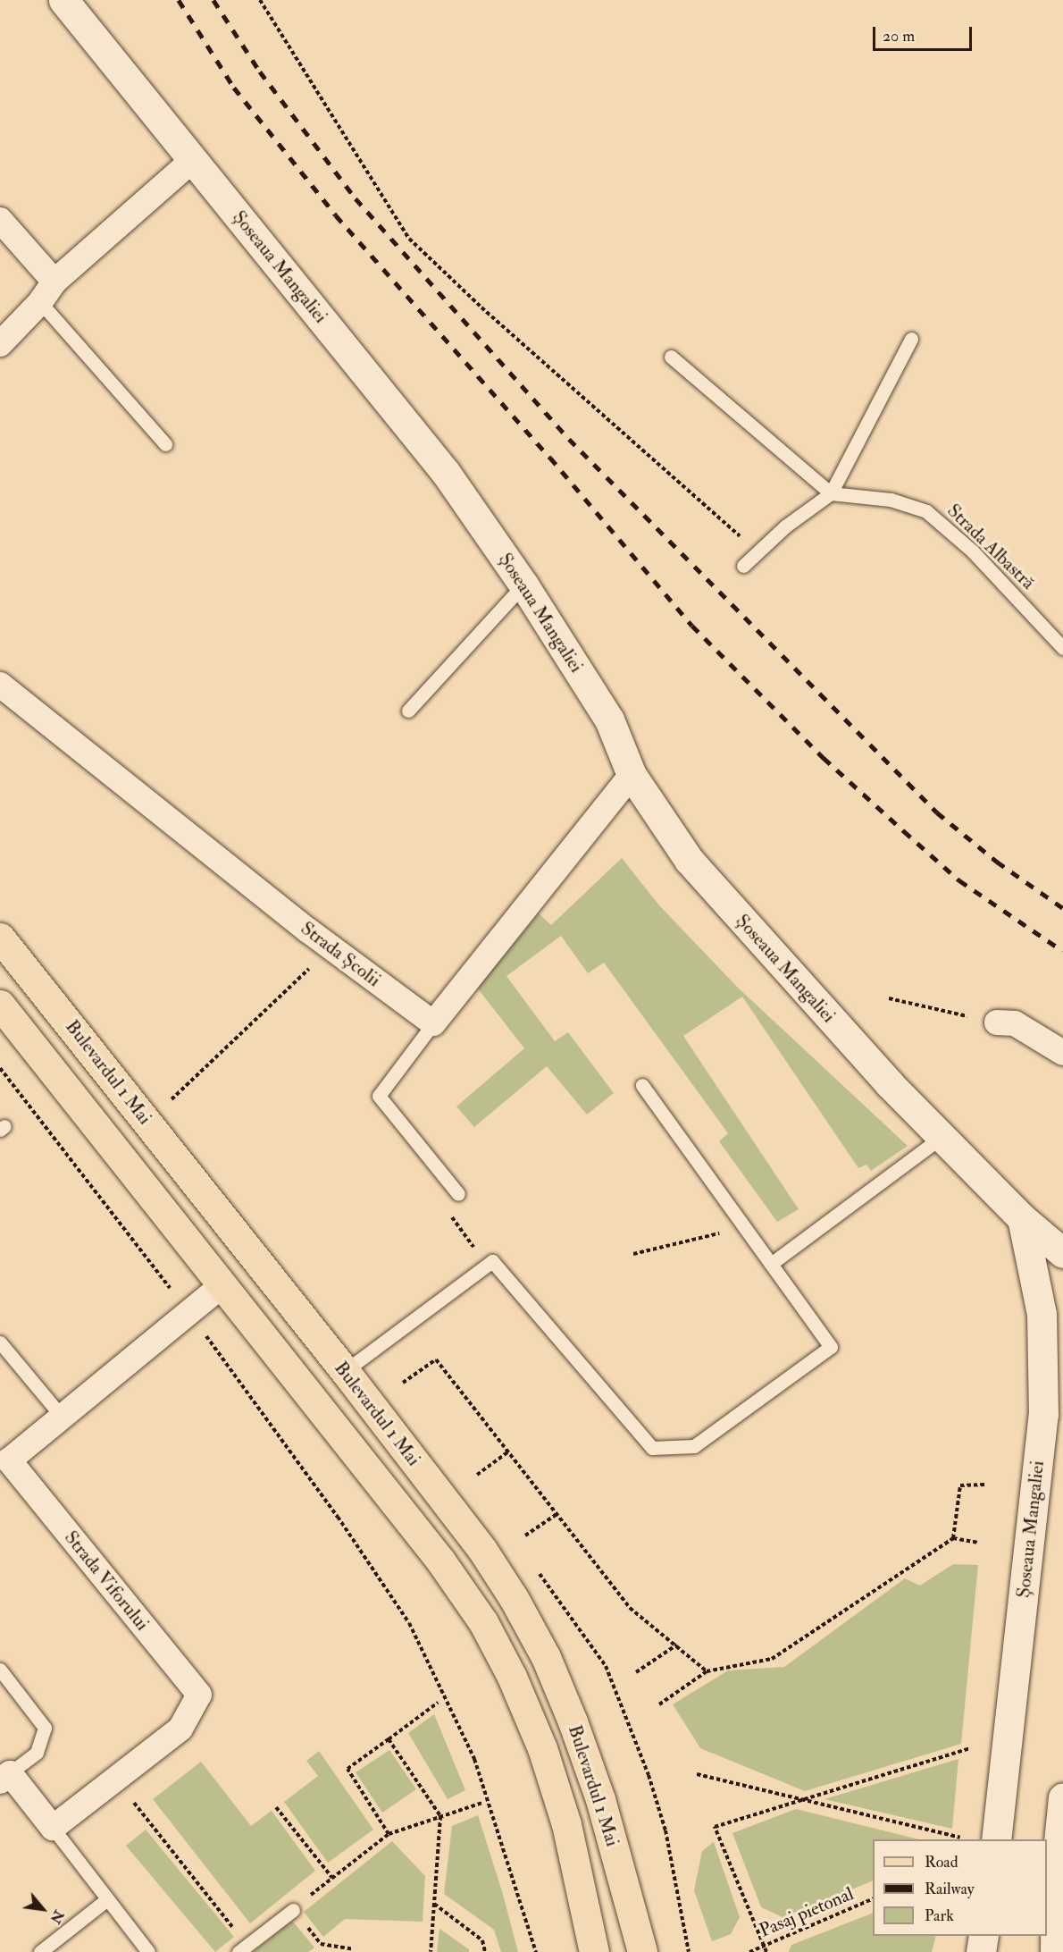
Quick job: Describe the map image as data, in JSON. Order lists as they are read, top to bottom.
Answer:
{
  "streets": {
    "main road": ["Bulevardul 1 Mai"],
    "street": ["Șoseaua Mangaliei", "Strada Școlii", "Strada Viforului"],
    "lane": ["Strada Albastră"],
    "path": ["Pasaj pietonal"]
  },
  "crossings": [
    ["Bulevardul 1 Mai", "Strada Viforului"]
  ],
  "legend": ["Road", "Railway", "Park"],
  "scale_bar": "20 m",
  "north": "bottom right"
}
